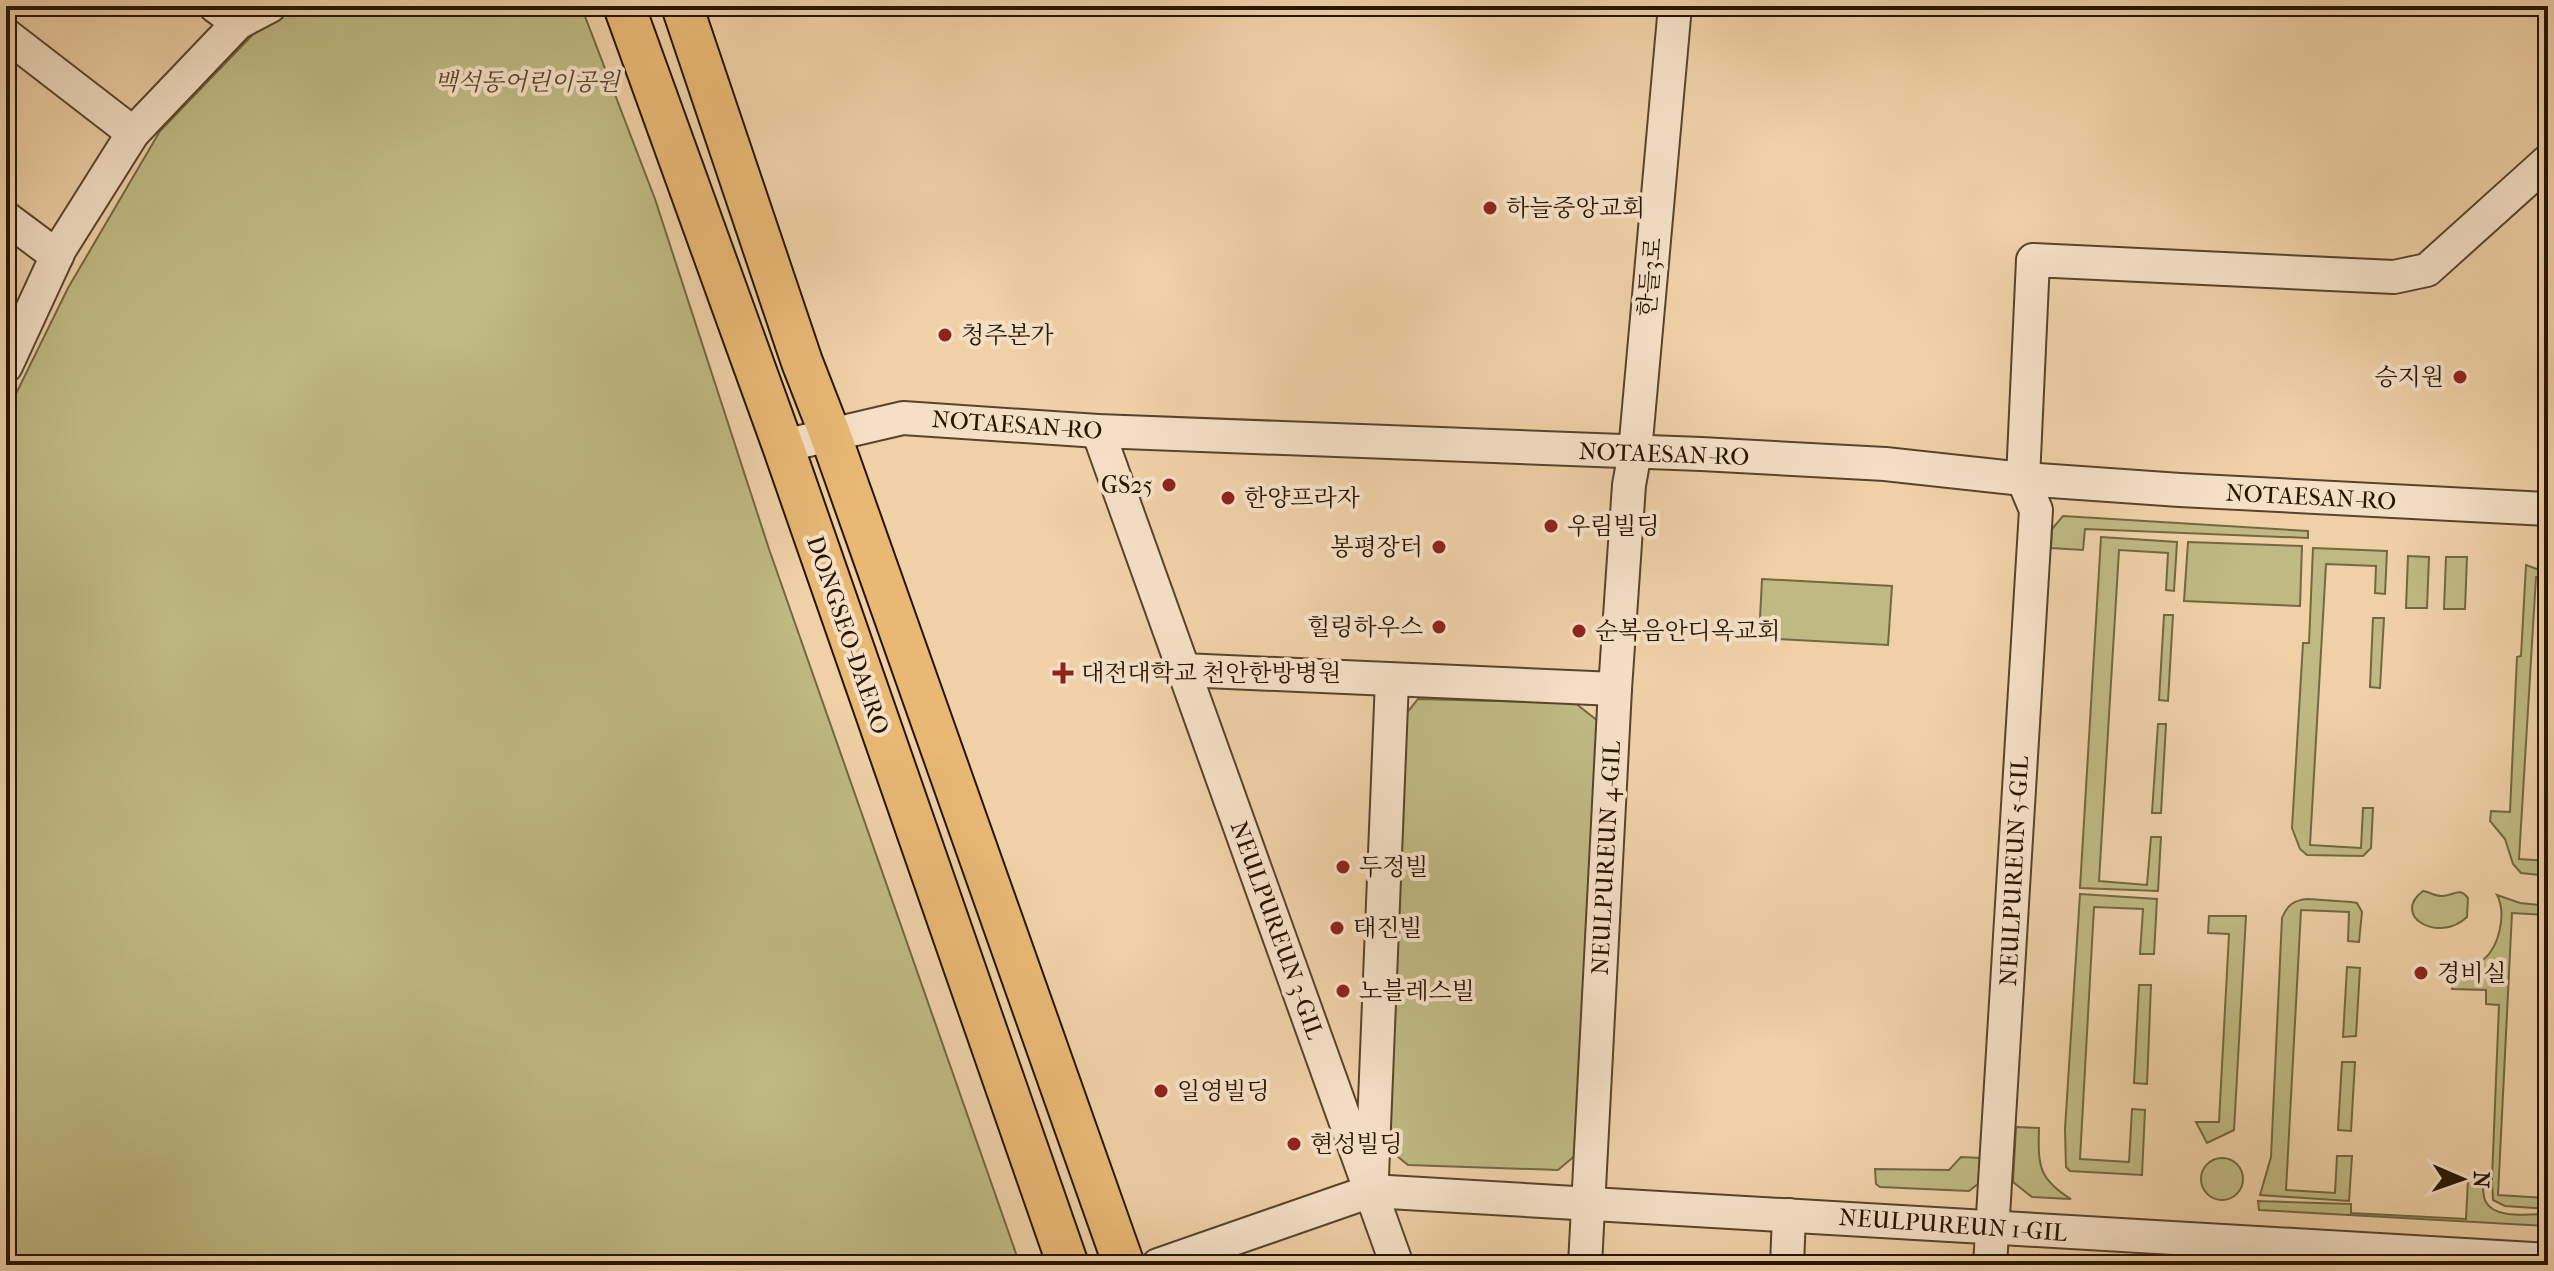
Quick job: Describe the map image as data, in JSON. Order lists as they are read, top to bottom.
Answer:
{
  "streets": {
    "main road": ["DONGSEO-DAERO"],
    "street": [
      "한들3로",
      "NOTAESAN-RO",
      "NEULPUREUN 4-GIL",
      "NEULPUREUN 5-GIL",
      "NEULPUREUN 3-GIL",
      "NEULPUREUN 1-GIL"
    ]
  },
  "crossings": [
    ["한들3로", "NOTAESAN-RO"],
    ["한들3로", "NEULPUREUN 4-GIL"],
    ["NOTAESAN-RO", "DONGSEO-DAERO"],
    ["NOTAESAN-RO", "NEULPUREUN 4-GIL"],
    ["NOTAESAN-RO", "NEULPUREUN 5-GIL"],
    ["NOTAESAN-RO", "NEULPUREUN 3-GIL"],
    ["NEULPUREUN 4-GIL", "NEULPUREUN 1-GIL"],
    ["NEULPUREUN 5-GIL", "NEULPUREUN 1-GIL"],
    ["NEULPUREUN 3-GIL", "NEULPUREUN 1-GIL"]
  ],
  "parks": ["백석동어린이공원"],
  "places": {
    "other": [
      "하늘중앙교회",
      "청주본가",
      "승지원",
      "GS25",
      "한양프라자",
      "우림빌딩",
      "봉평장터",
      "힐링하우스",
      "순복음안디옥교회",
      "두정빌",
      "태진빌",
      "경비실",
      "노블레스빌",
      "일영빌딩",
      "현성빌딩"
    ],
    "health": ["대전대학교 천안한방병원"]
  },
  "north": "right"
}
